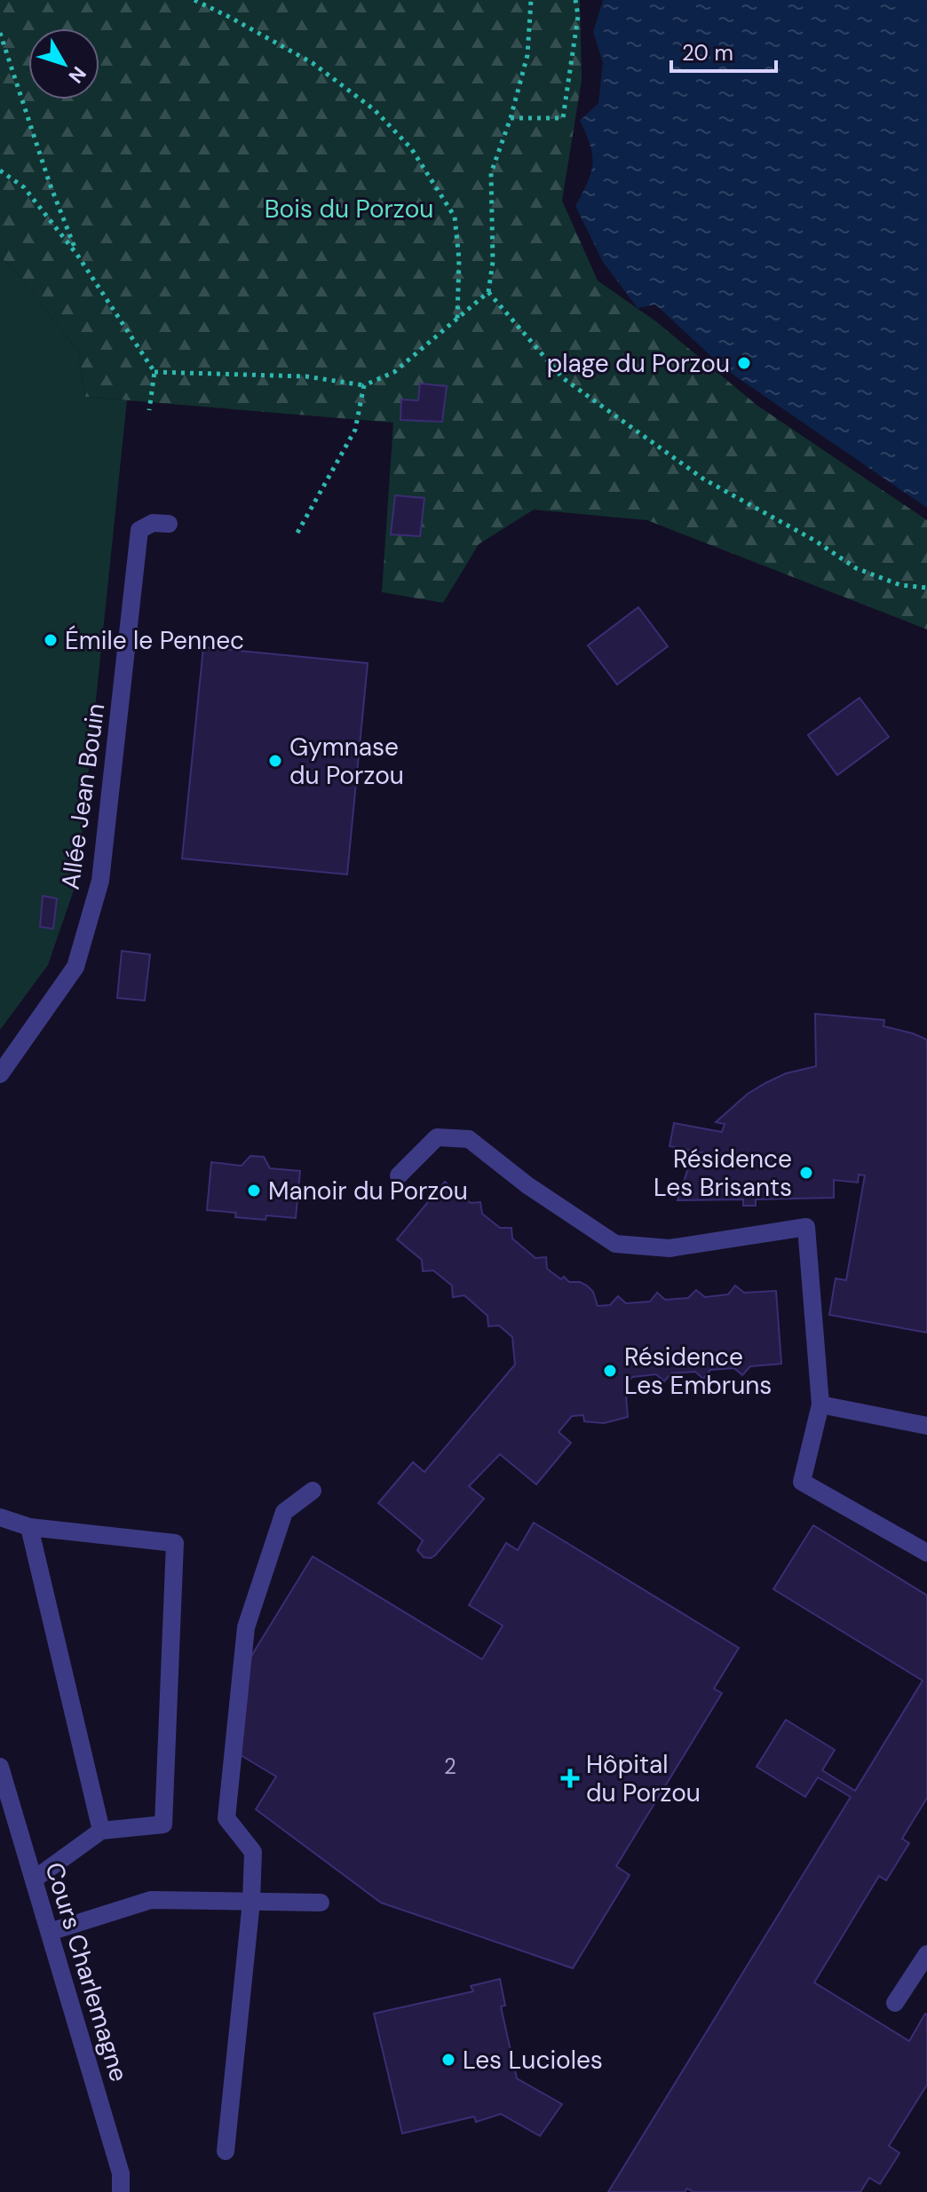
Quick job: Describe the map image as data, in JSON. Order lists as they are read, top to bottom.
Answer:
{
  "streets": {
    "street": ["Allée Jean Bouin", "Cours Charlemagne"]
  },
  "parks": ["Bois du Porzou"],
  "places": {
    "other": [
      "plage du Porzou",
      "Émile le Pennec",
      "Gymnase du Porzou",
      "Résidence Les Brisants",
      "Manoir du Porzou",
      "Résidence Les Embruns",
      "Les Lucioles"
    ],
    "health": ["Hôpital du Porzou"]
  },
  "house_numbers": ["2"],
  "scale_bar": "20 m",
  "north": "bottom right"
}
